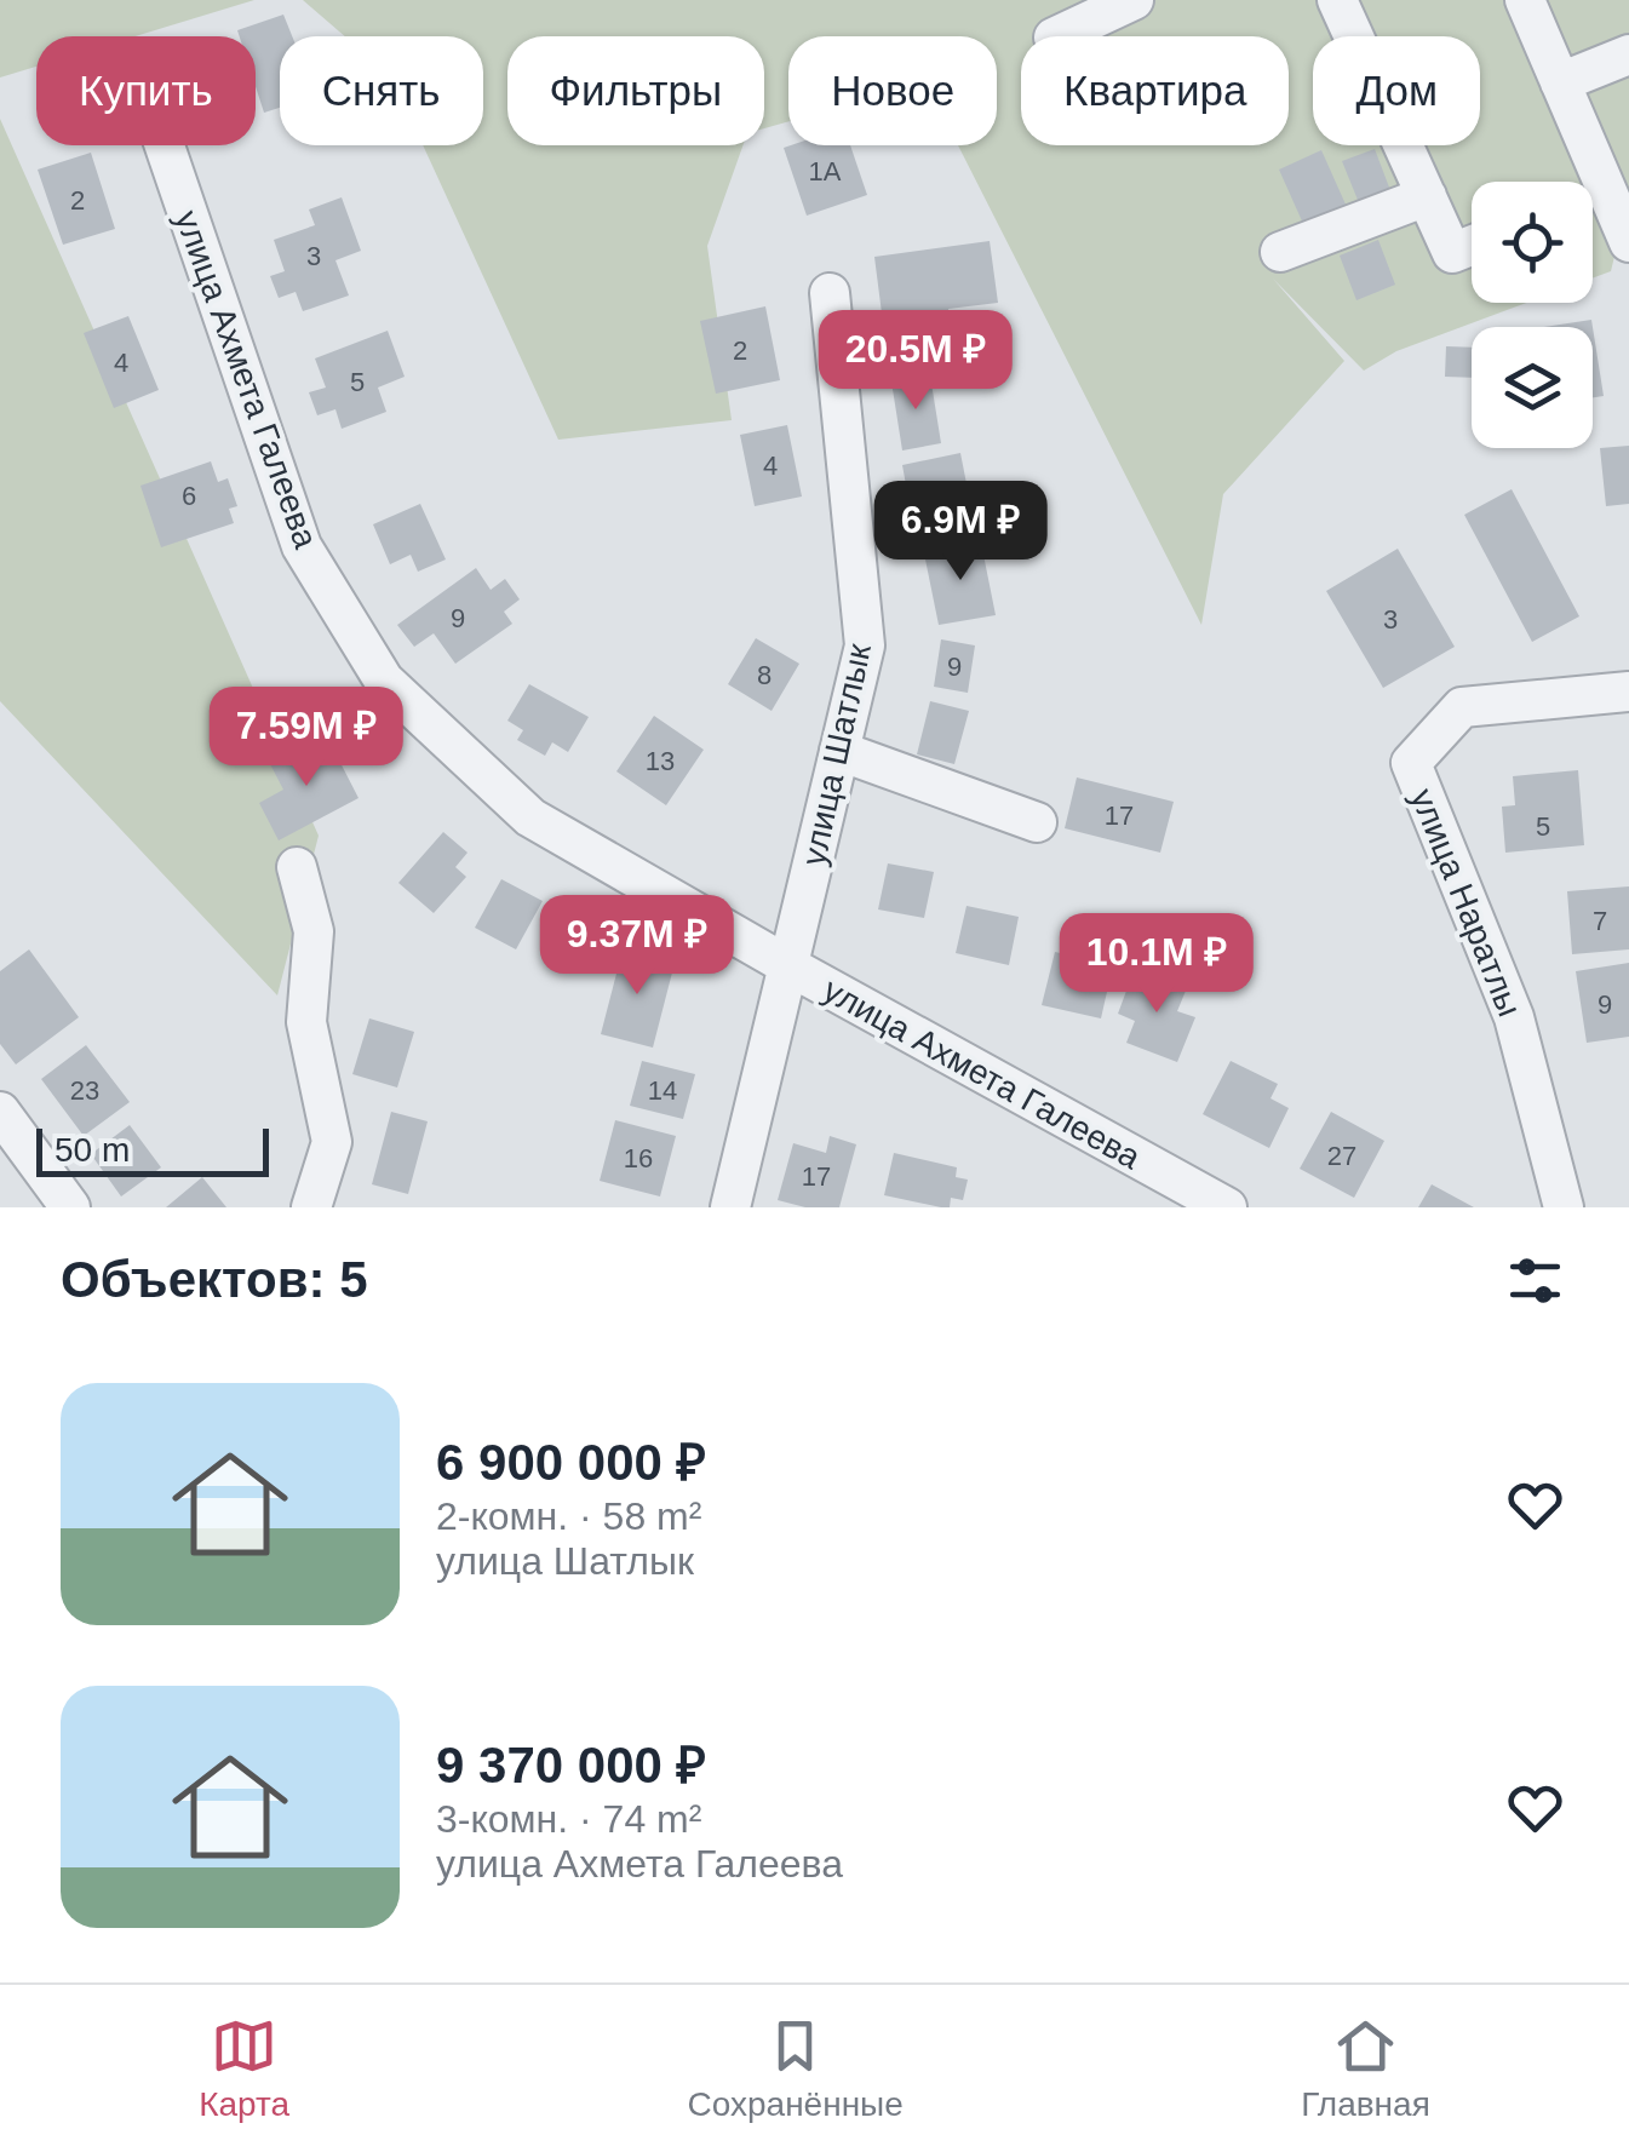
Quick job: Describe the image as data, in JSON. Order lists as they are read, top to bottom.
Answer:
{
  "streets": {
    "street": ["улица Ахмета Галеева", "улица Шатлык", "улица Наратлы"]
  },
  "crossings": [
    ["улица Ахмета Галеева", "улица Шатлык"]
  ],
  "house_numbers": [
    "1А",
    "2",
    "3",
    "2",
    "4",
    "5",
    "4",
    "6",
    "9",
    "3",
    "9",
    "8",
    "13",
    "17",
    "5",
    "7",
    "9",
    "23",
    "14",
    "27",
    "16",
    "17"
  ],
  "scale_bar": "50 m",
  "page": {
    "chip": [
      "Купить",
      "Снять",
      "Фильтры",
      "Новое",
      "Квартира",
      "Дом"
    ],
    "price": [
      "20.5M ₽",
      "6.9M ₽",
      "7.59M ₽",
      "9.37M ₽",
      "10.1M ₽"
    ],
    "scale": "50 m",
    "heading": "Объектов: 5",
    "list": [
      {
        "name": "6 900 000 ₽",
        "note": "2-комн. · 58 m² · улица Шатлык"
      },
      {
        "name": "9 370 000 ₽",
        "note": "3-комн. · 74 m² · улица Ахмета Галеева"
      }
    ],
    "tabs": ["Карта", "Сохранённые", "Главная"]
  }
}
